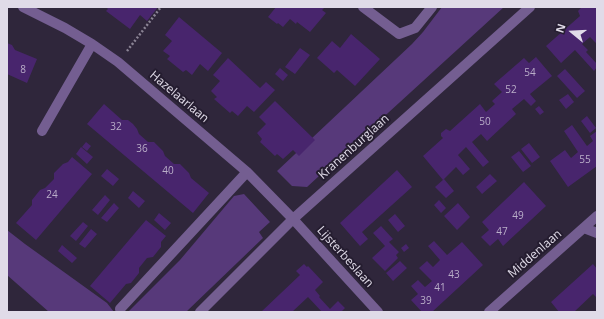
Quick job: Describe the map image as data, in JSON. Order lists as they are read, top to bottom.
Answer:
{
  "streets": {
    "street": [
      "Hazelaarlaan",
      "Kranenburglaan",
      "Middenlaan",
      "Lijsterbeslaan"
    ]
  },
  "crossings": [
    ["Hazelaarlaan", "Kranenburglaan"],
    ["Hazelaarlaan", "Lijsterbeslaan"],
    ["Kranenburglaan", "Lijsterbeslaan"]
  ],
  "house_numbers": [
    "8",
    "54",
    "52",
    "50",
    "32",
    "36",
    "55",
    "40",
    "24",
    "49",
    "47",
    "43",
    "41",
    "39"
  ],
  "north": "left"
}
